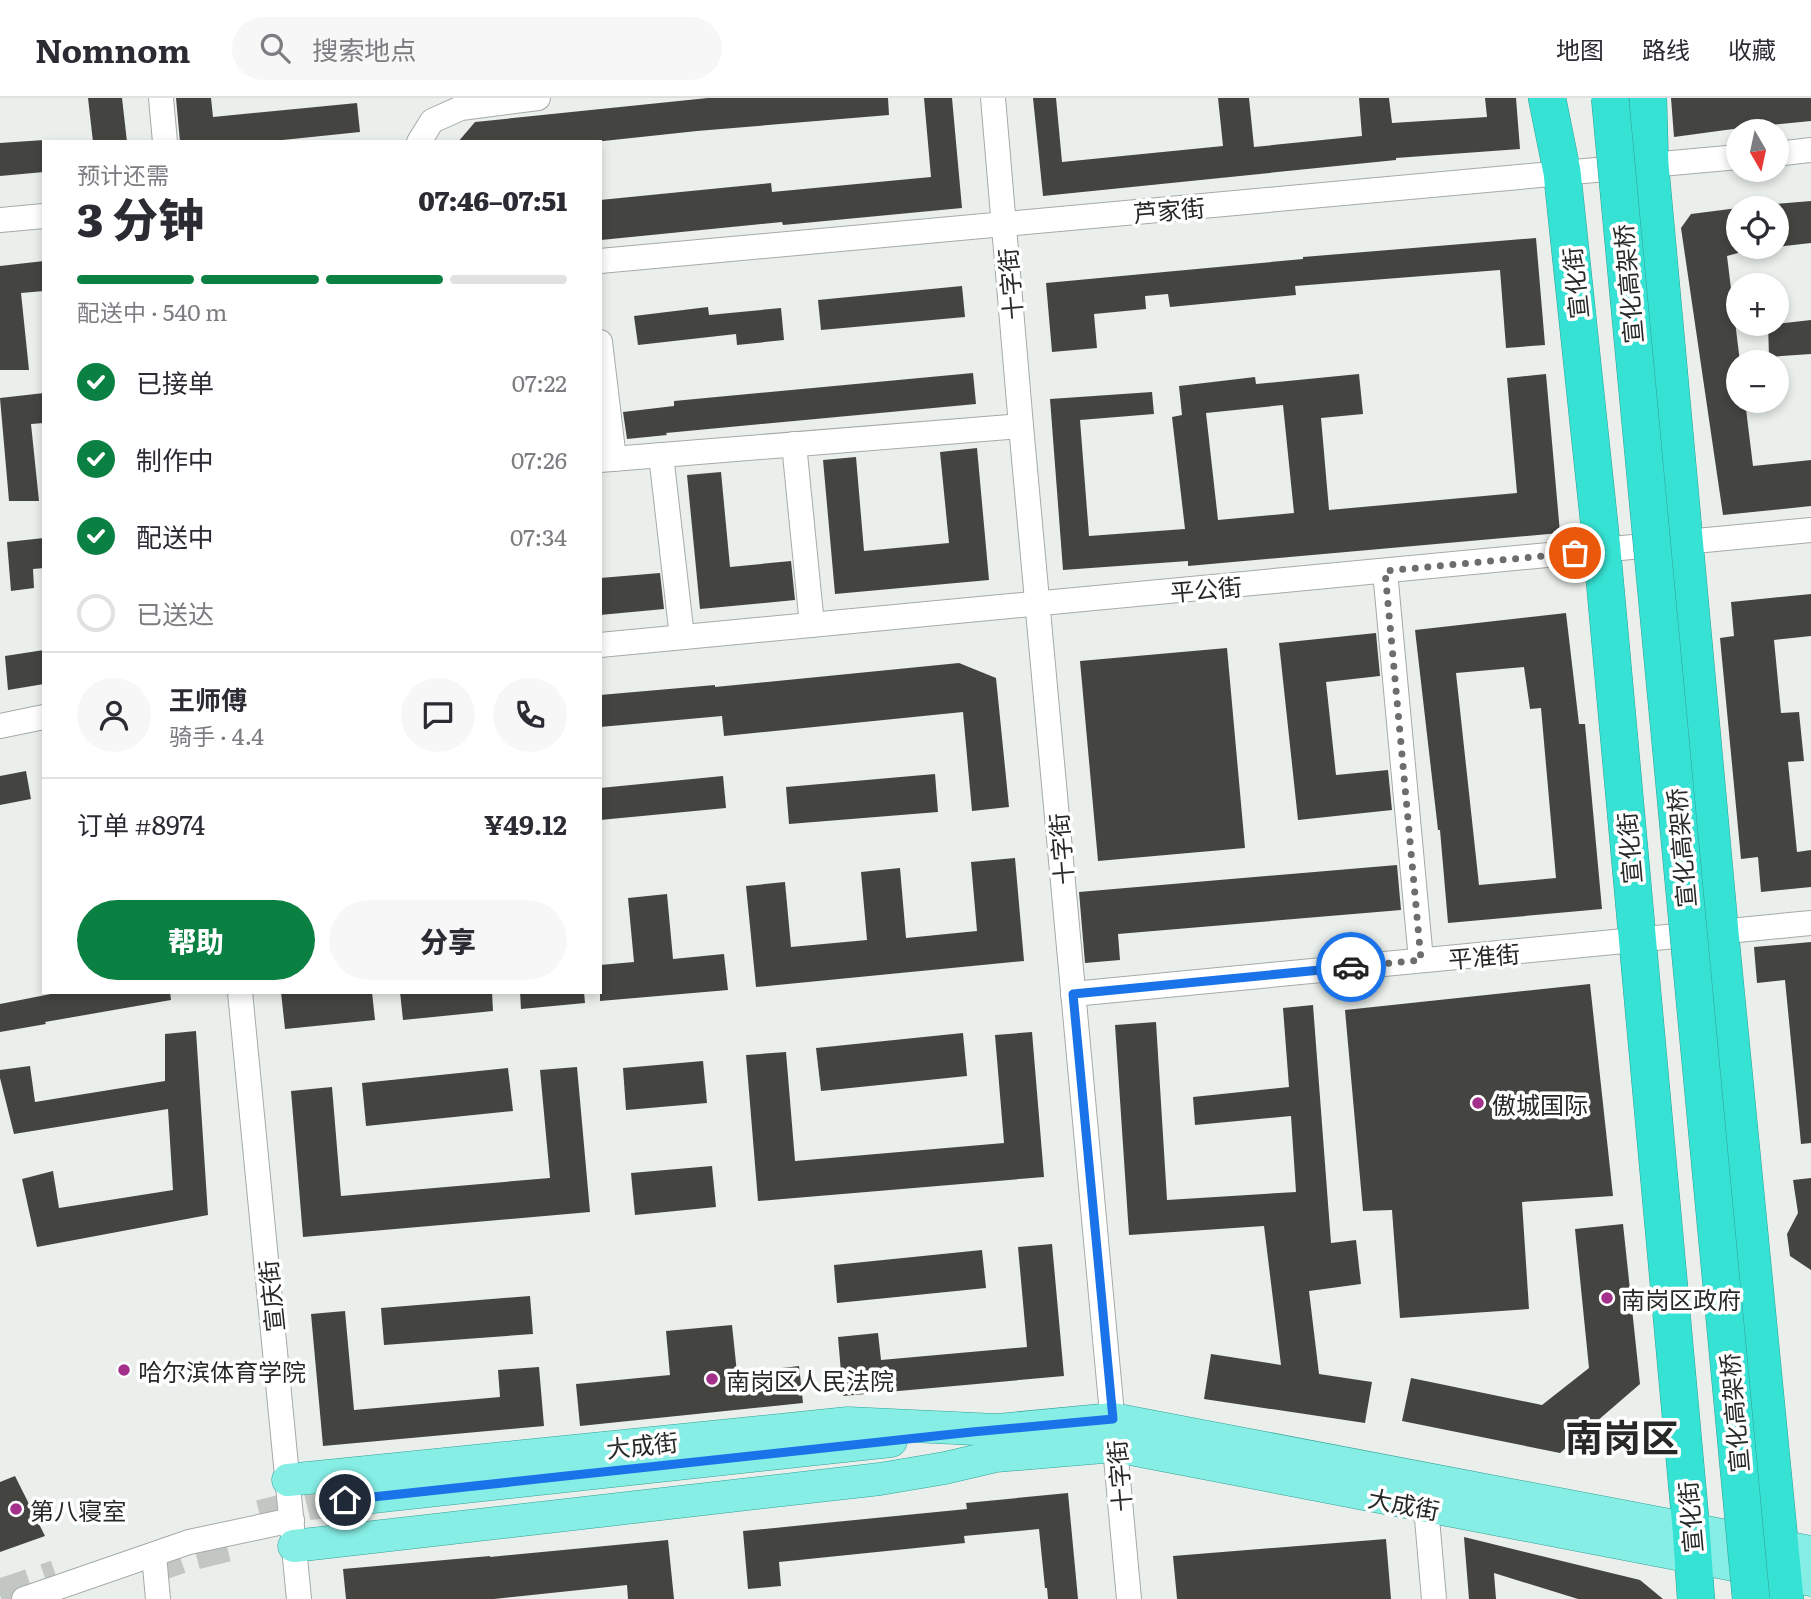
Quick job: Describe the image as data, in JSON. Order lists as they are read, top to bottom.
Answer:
{
  "streets": {
    "highway": ["宣化街", "宣化高架桥"],
    "main road": ["大成街"],
    "street": [
      "芦家街",
      "十字街",
      "平公街",
      "平准街",
      "宣庆街"
    ]
  },
  "crossings": [
    ["芦家街", "宣化街"],
    ["芦家街", "十字街"],
    ["宣化街", "平公街"],
    ["宣化街", "平准街"],
    ["宣化街", "大成街"],
    ["十字街", "平公街"],
    ["十字街", "平准街"],
    ["十字街", "大成街"],
    ["宣庆街", "大成街"]
  ],
  "districts": ["南岗区"],
  "places": [
    "傲城国际",
    "南岗区政府",
    "哈尔滨体育学院",
    "南岗区人民法院",
    "第八寝室"
  ],
  "north": "bottom",
  "page": {
    "header": "Nomnom",
    "search": "搜索地点",
    "nav": ["地图", "路线", "收藏"],
    "map_buttons": ["+", "−"],
    "heading": ["3 分钟", "预计还需", "07:46–07:51"],
    "panel": [
      "王师傅",
      "骑手 · 4.4",
      "订单 #8974",
      "¥49.12"
    ],
    "bar": "配送中 · 540 m",
    "list": [
      ["已接单", "07:22"],
      ["制作中", "07:26"],
      ["配送中", "07:34"],
      "已送达"
    ],
    "buttons": ["帮助", "分享"]
  }
}
